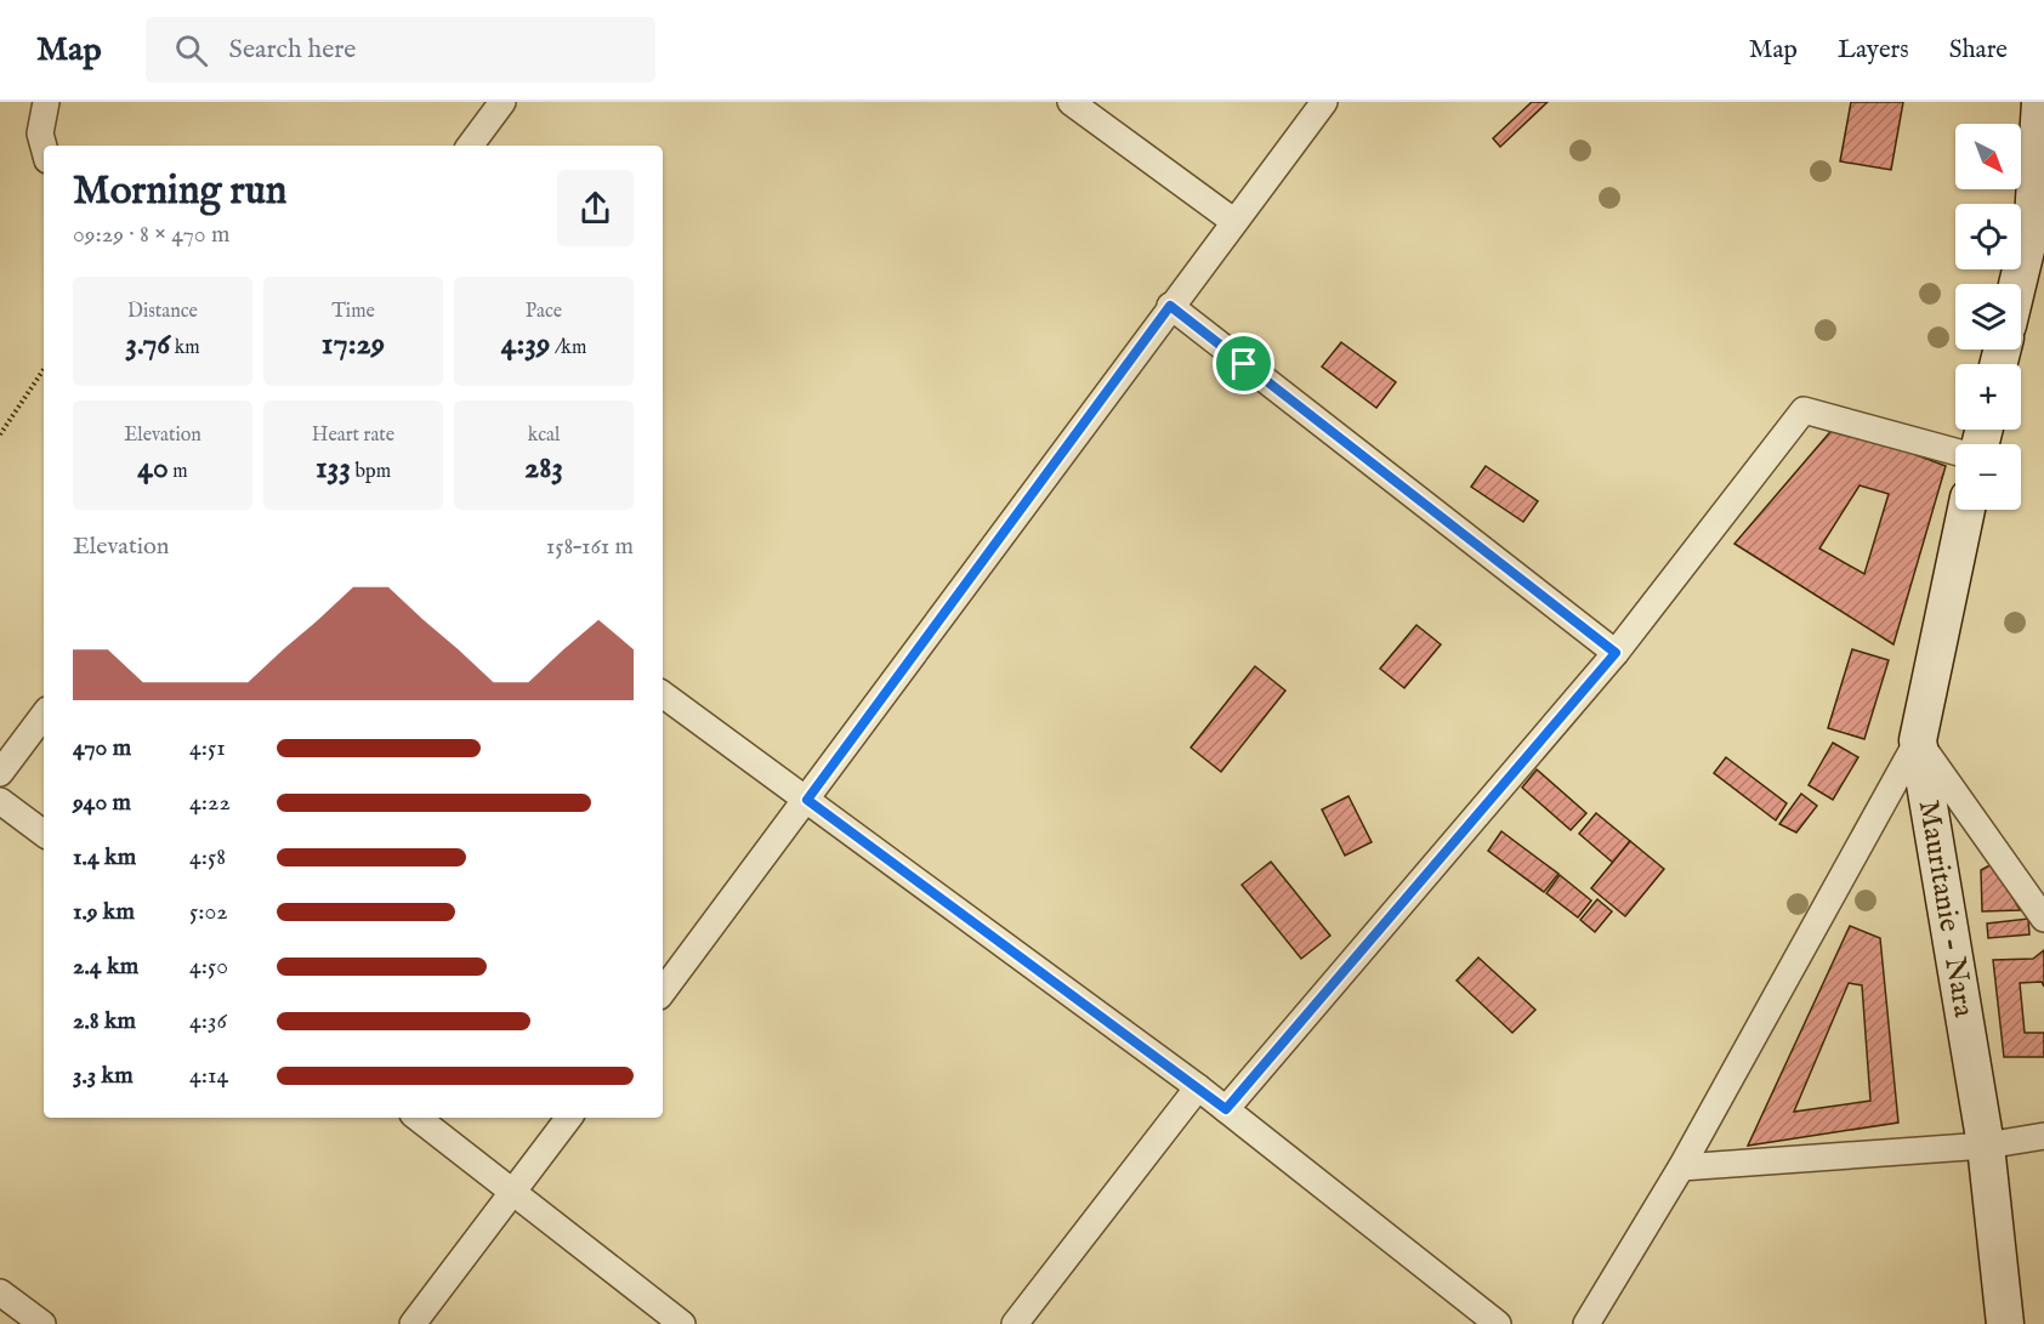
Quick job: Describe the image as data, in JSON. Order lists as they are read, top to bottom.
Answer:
{
  "streets": {
    "main road": ["Mauritanie - Nara"]
  },
  "north": "bottom right",
  "page": {
    "header": "Map",
    "search": "Search here",
    "nav": ["Map", "Layers", "Share"],
    "map_buttons": ["+", "−"],
    "heading": ["Morning run", "09:29 · 8 × 470 m"],
    "stats": [
      ["Distance", "3.76 km"],
      ["Time", "17:29"],
      ["Pace", "4:39 /km"],
      ["Elevation", "40 m"],
      ["Heart rate", "133 bpm"],
      ["kcal", "283"]
    ],
    "chart": ["Elevation", "158–161 m"],
    "list": [
      {
        "name": "470 m",
        "note": "4:51"
      },
      {
        "name": "940 m",
        "note": "4:22"
      },
      {
        "name": "1.4 km",
        "note": "4:58"
      },
      {
        "name": "1.9 km",
        "note": "5:02"
      },
      {
        "name": "2.4 km",
        "note": "4:50"
      },
      {
        "name": "2.8 km",
        "note": "4:36"
      },
      {
        "name": "3.3 km",
        "note": "4:14"
      }
    ]
  }
}
